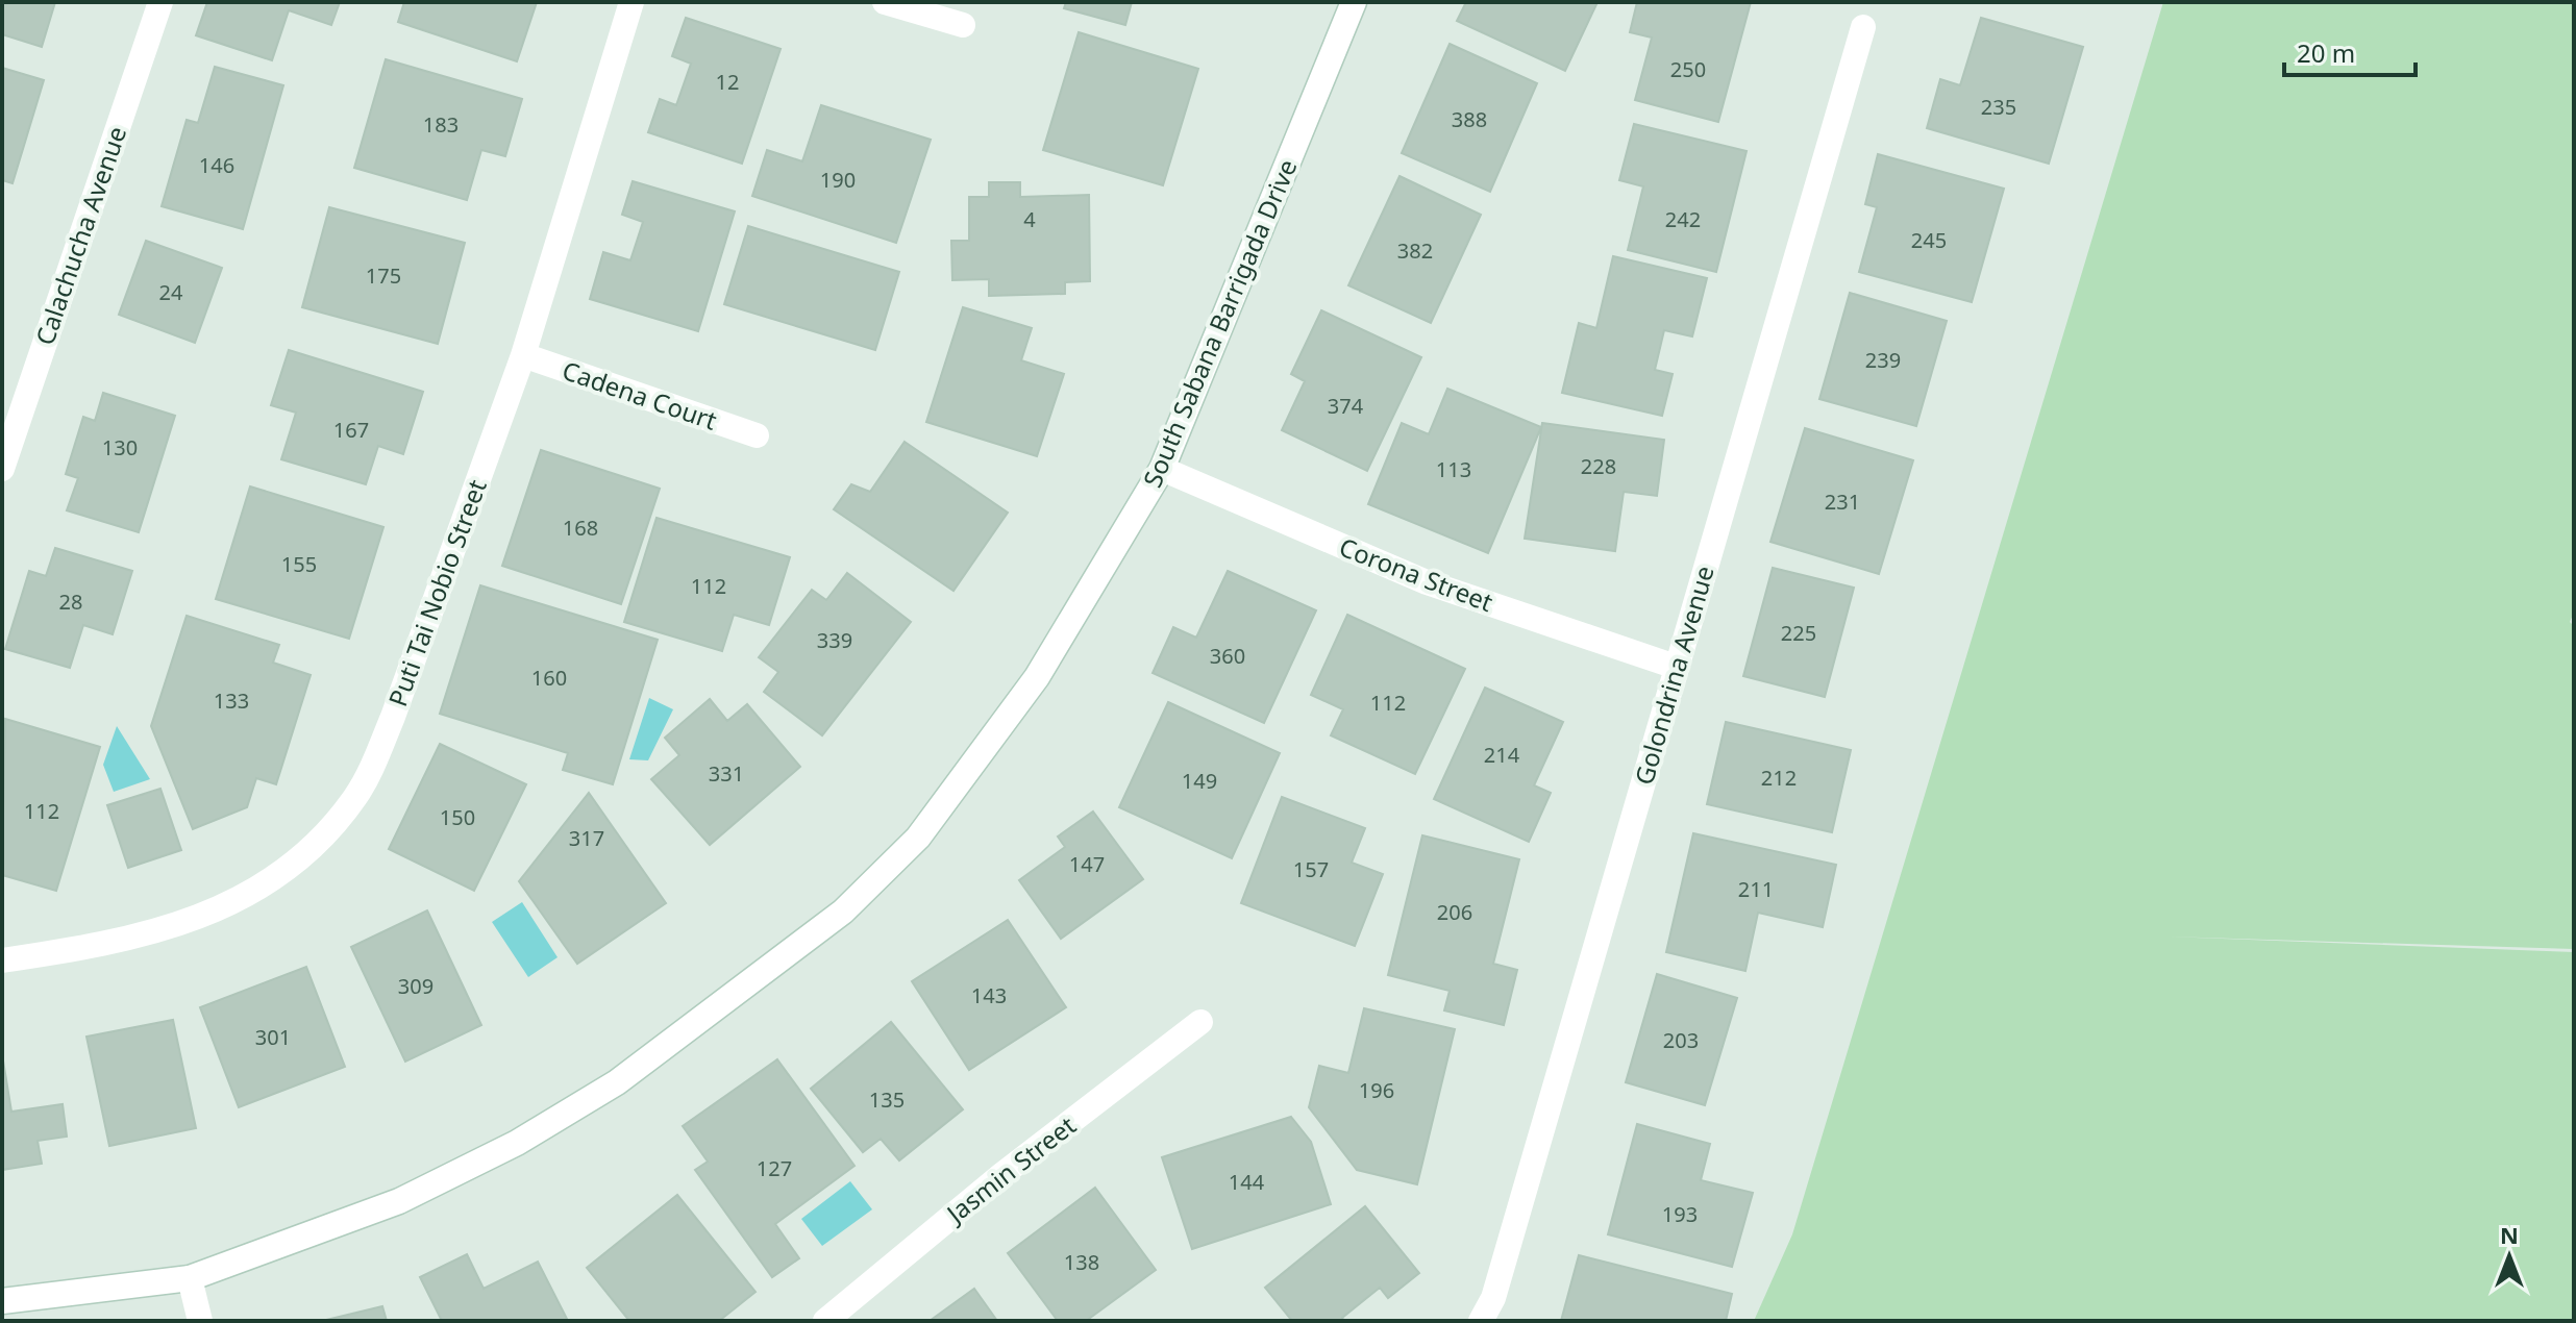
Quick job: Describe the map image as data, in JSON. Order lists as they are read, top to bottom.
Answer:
{
  "streets": {
    "street": [
      "Calachucha Avenue",
      "South Sabana Barrigada Drive",
      "Cadena Court",
      "Corona Street",
      "Puti Tai Nobio Street",
      "Golondrina Avenue",
      "Jasmin Street"
    ]
  },
  "crossings": [
    ["South Sabana Barrigada Drive", "Corona Street"],
    ["Cadena Court", "Puti Tai Nobio Street"],
    ["Corona Street", "Golondrina Avenue"]
  ],
  "house_numbers": [
    "250",
    "12",
    "235",
    "388",
    "183",
    "146",
    "190",
    "4",
    "242",
    "245",
    "382",
    "175",
    "24",
    "239",
    "374",
    "167",
    "130",
    "228",
    "113",
    "231",
    "168",
    "155",
    "112",
    "28",
    "225",
    "339",
    "360",
    "160",
    "133",
    "112",
    "214",
    "331",
    "212",
    "149",
    "112",
    "150",
    "317",
    "147",
    "157",
    "211",
    "206",
    "309",
    "143",
    "301",
    "203",
    "196",
    "135",
    "127",
    "144",
    "193",
    "138"
  ],
  "scale_bar": "20 m",
  "north": "top"
}
